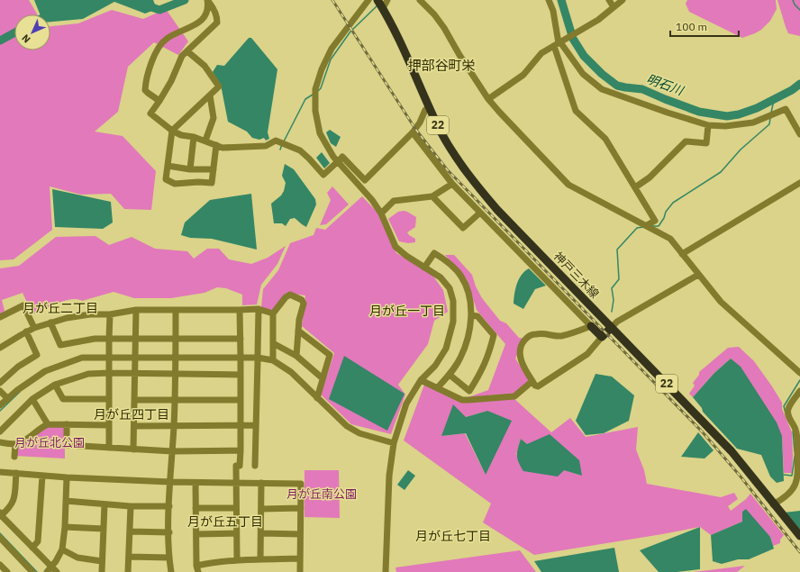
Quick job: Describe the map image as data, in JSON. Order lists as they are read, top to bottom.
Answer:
{
  "streets": {
    "main road": ["22", "神戸三木線"]
  },
  "districts": [
    "押部谷町栄",
    "月が丘二丁目",
    "月が丘一丁目",
    "月が丘四丁目",
    "月が丘五丁目",
    "月が丘七丁目"
  ],
  "water": ["明石川"],
  "parks": ["月が丘北公園", "月が丘南公園"],
  "scale_bar": "100 m",
  "north": "bottom left"
}
